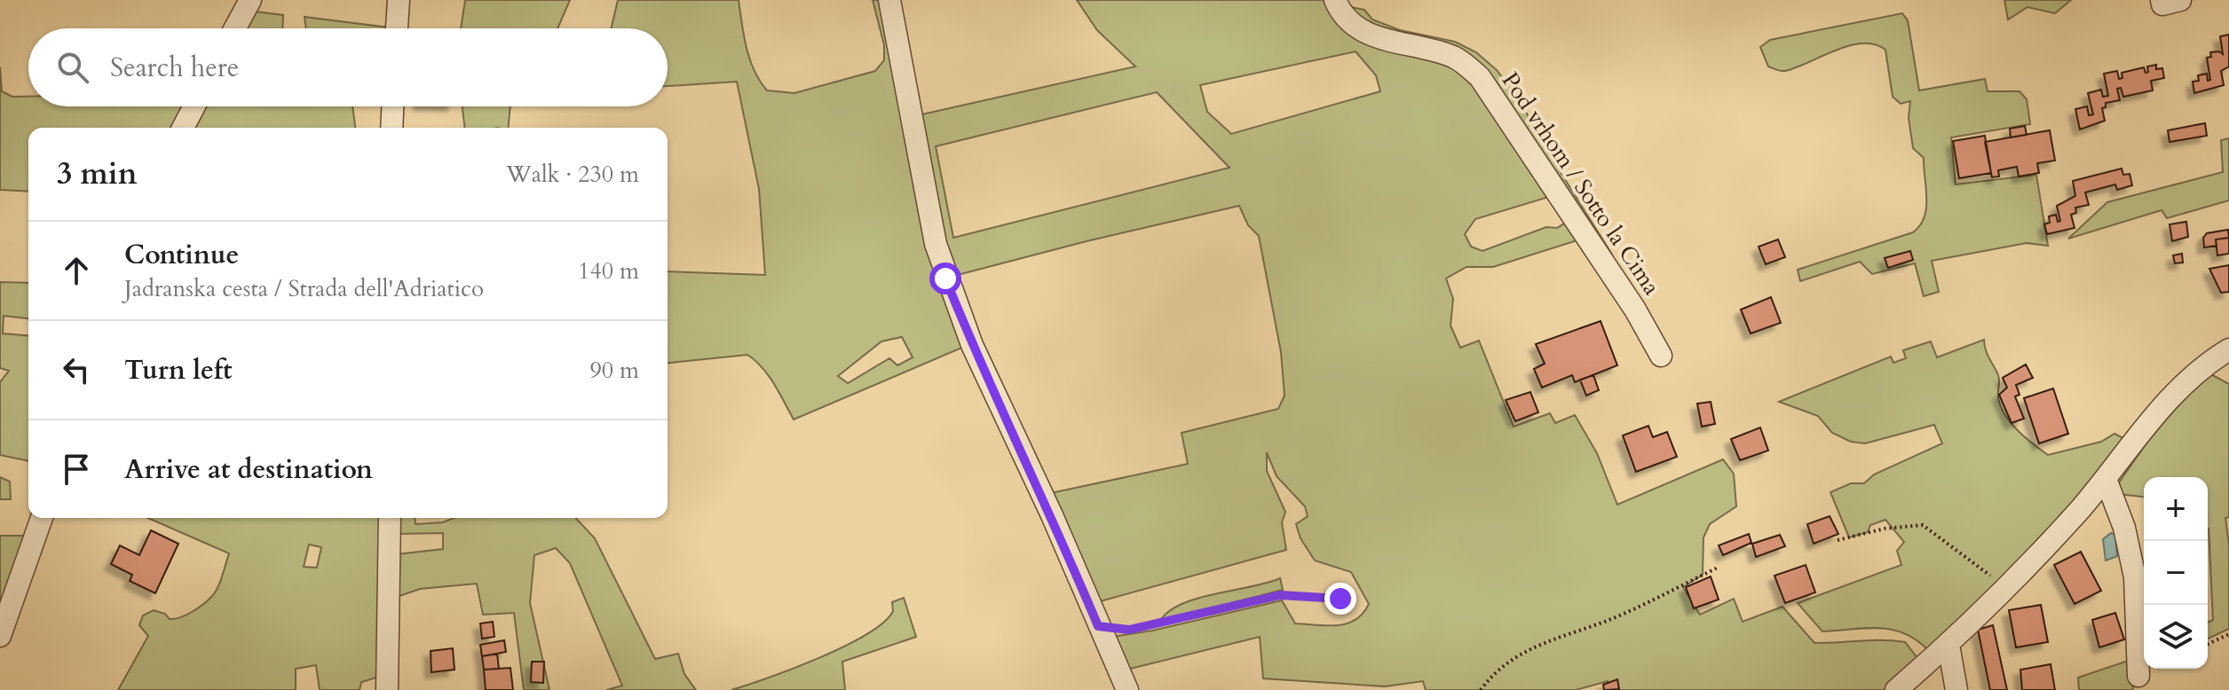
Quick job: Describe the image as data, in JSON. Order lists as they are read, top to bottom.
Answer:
{
  "streets": {
    "street": ["Pod vrhom / Sotto la Cima"]
  },
  "page": {
    "search": "Search here",
    "heading": ["3 min", "Walk · 230 m"],
    "list": [
      ["Continue", "Jadranska cesta / Strada dell'Adriatico", "140 m"],
      ["Turn left", "90 m"],
      "Arrive at destination"
    ],
    "map_buttons": ["+", "−"]
  }
}
